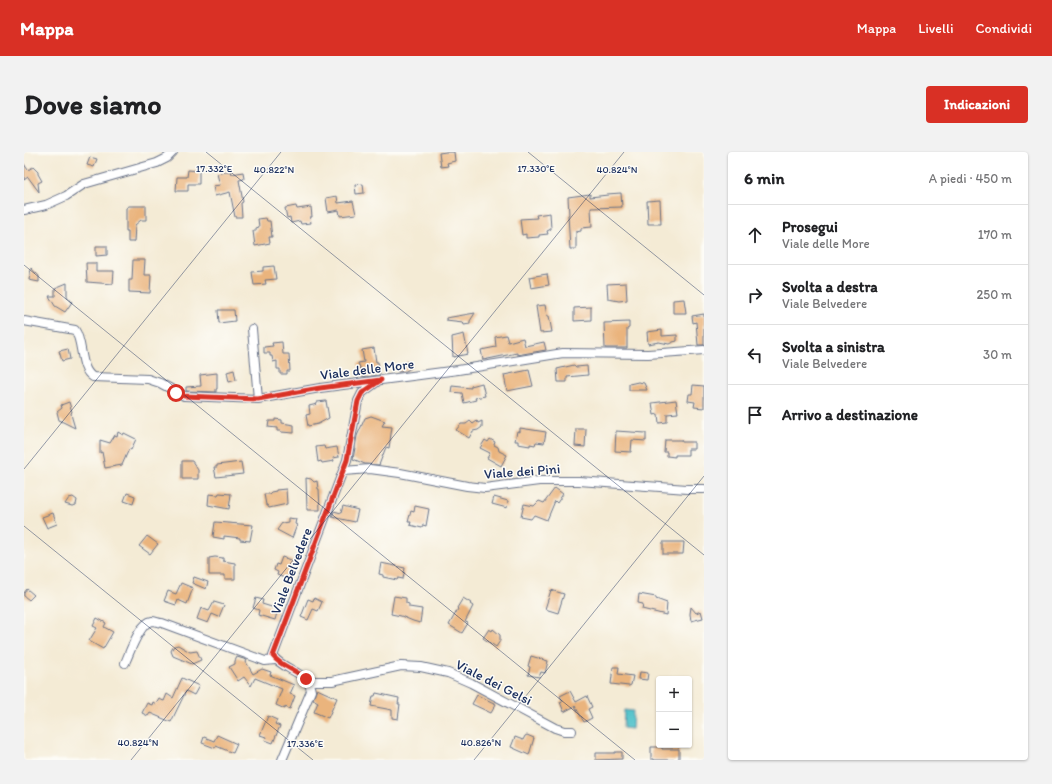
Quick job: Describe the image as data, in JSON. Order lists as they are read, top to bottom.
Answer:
{
  "streets": {
    "street": [
      "Viale delle More",
      "Viale dei Pini",
      "Viale Belvedere",
      "Viale dei Gelsi"
    ]
  },
  "crossings": [
    ["Viale delle More", "Viale Belvedere"],
    ["Viale dei Pini", "Viale Belvedere"]
  ],
  "page": {
    "header": "Mappa",
    "nav": ["Mappa", "Livelli", "Condividi"],
    "buttons": "Indicazioni",
    "title": "Dove siamo",
    "heading": ["6 min", "A piedi · 450 m"],
    "list": [
      ["Prosegui", "Viale delle More", "170 m"],
      ["Svolta a destra", "Viale Belvedere", "250 m"],
      ["Svolta a sinistra", "Viale Belvedere", "30 m"],
      "Arrivo a destinazione"
    ],
    "map_buttons": ["+", "−"]
  },
  "coordinates": [
    "17.332°E",
    "17.330°E",
    "40.822°N",
    "40.824°N",
    "40.826°N",
    "17.336°E"
  ]
}
